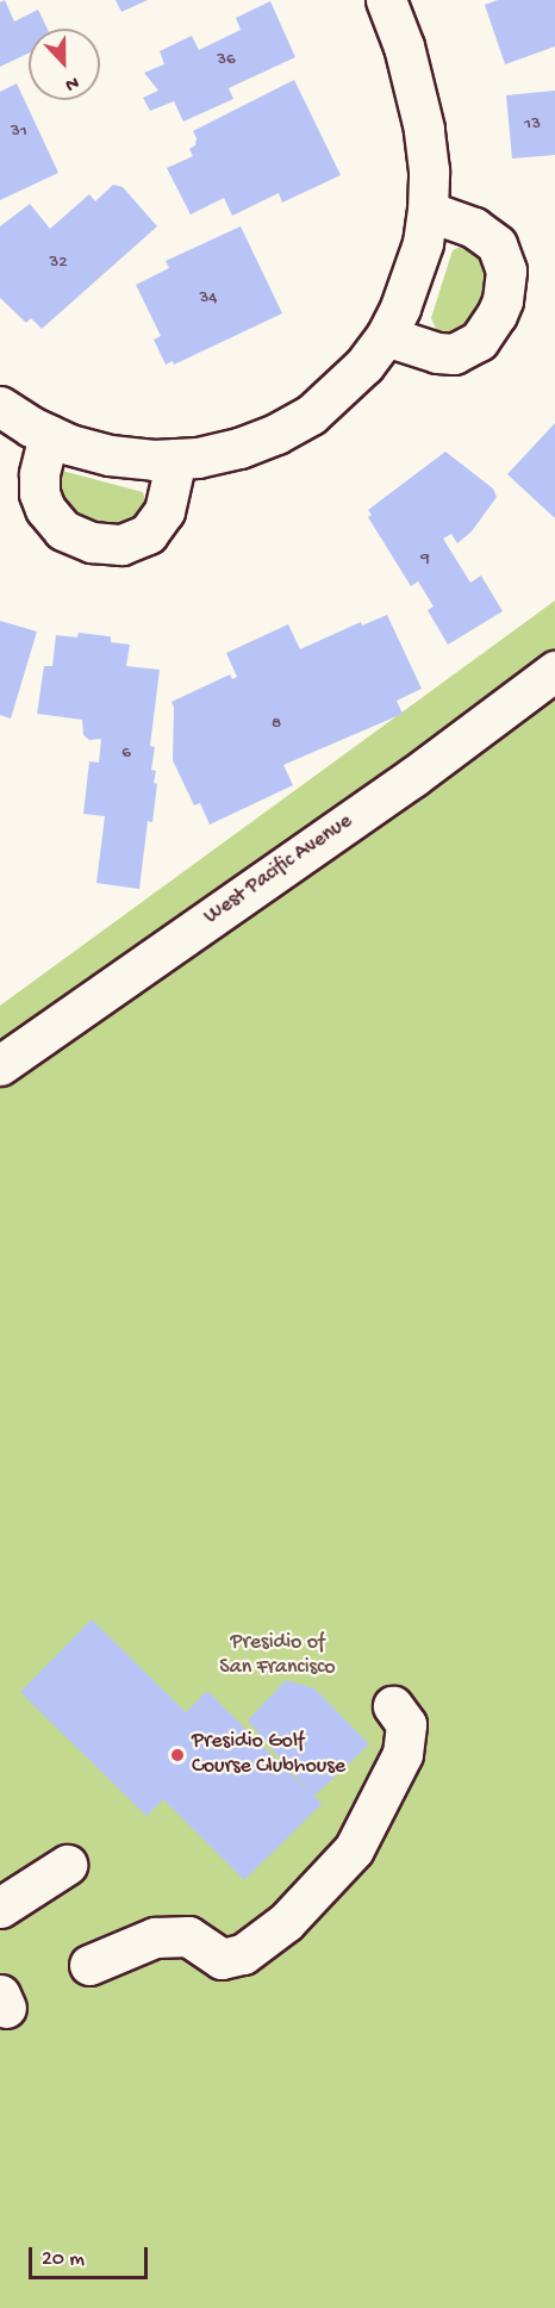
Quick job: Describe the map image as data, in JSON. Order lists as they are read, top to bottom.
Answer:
{
  "streets": {
    "street": ["West Pacific Avenue"]
  },
  "parks": ["Presidio of San Francisco"],
  "places": ["Presidio Golf Course Clubhouse"],
  "house_numbers": [
    "36",
    "13",
    "31",
    "32",
    "34",
    "9",
    "8",
    "6"
  ],
  "scale_bar": "20 m",
  "north": "bottom"
}
